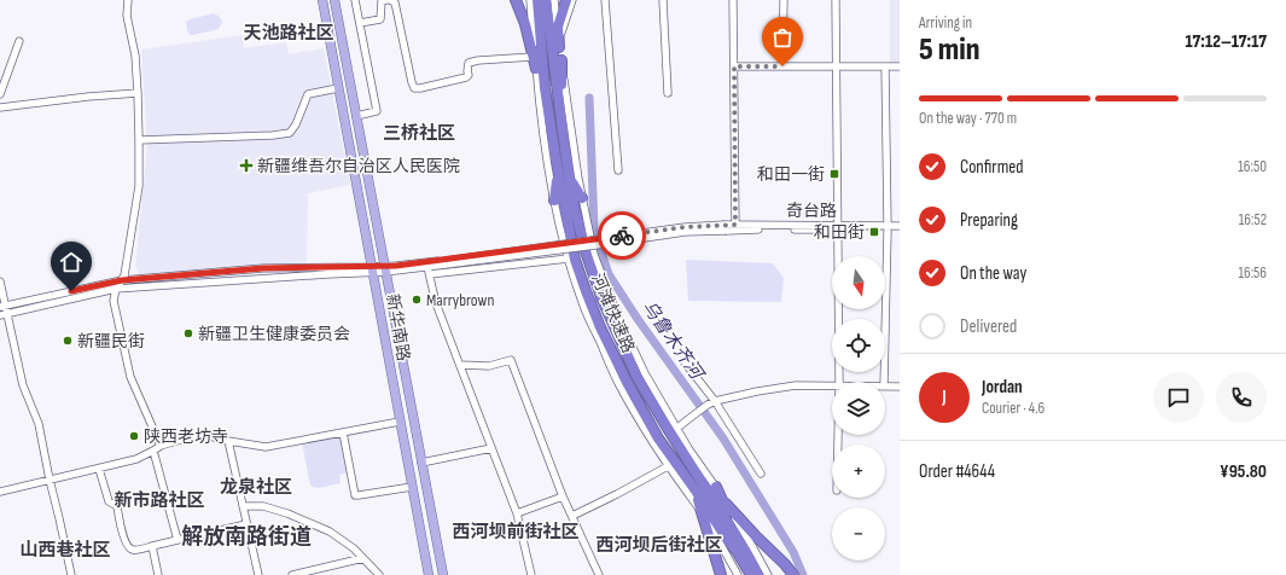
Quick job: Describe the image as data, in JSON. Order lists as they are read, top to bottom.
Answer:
{
  "streets": {
    "highway": ["河滩快速路"],
    "main road": ["新华南路"],
    "street": ["奇台路"]
  },
  "districts": [
    "天池路社区",
    "三桥社区",
    "龙泉社区",
    "新市路社区",
    "西河坝前街社区",
    "解放南路街道",
    "西河坝后街社区",
    "山西巷社区"
  ],
  "water": ["乌鲁木齐河"],
  "places": {
    "health": ["新疆维吾尔自治区人民医院"],
    "transit": ["和田一街", "和田街"],
    "other": [
      "Marrybrown",
      "新疆卫生健康委员会",
      "新疆民街",
      "陕西老坊寺"
    ]
  },
  "north": "bottom",
  "page": {
    "heading": ["5 min", "Arriving in", "17:12–17:17"],
    "panel": [
      "Jordan",
      "Courier · 4.6",
      "Order #4644",
      "¥95.80"
    ],
    "bar": "On the way · 770 m",
    "list": [
      ["Confirmed", "16:50"],
      ["Preparing", "16:52"],
      ["On the way", "16:56"],
      "Delivered"
    ],
    "map_buttons": ["+", "−"],
    "round": "J"
  }
}
